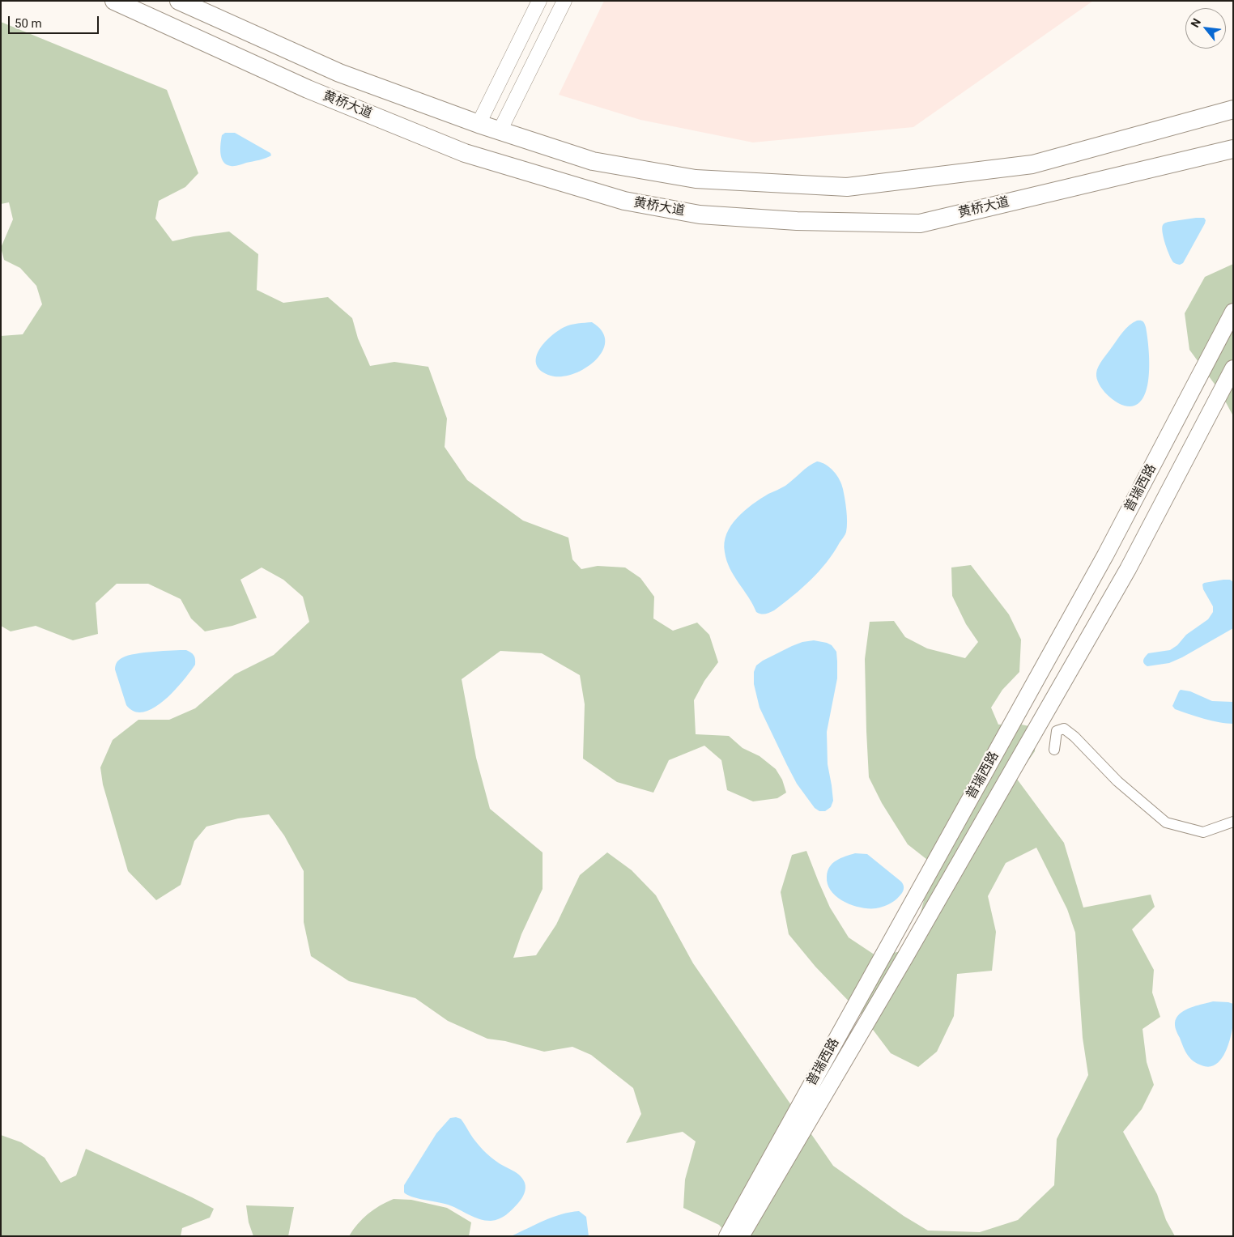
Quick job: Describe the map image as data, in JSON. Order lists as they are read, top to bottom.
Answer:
{
  "streets": {
    "highway": ["黄桥大道"],
    "main road": ["普瑞西路"]
  },
  "scale_bar": "50 m",
  "north": "top left"
}
